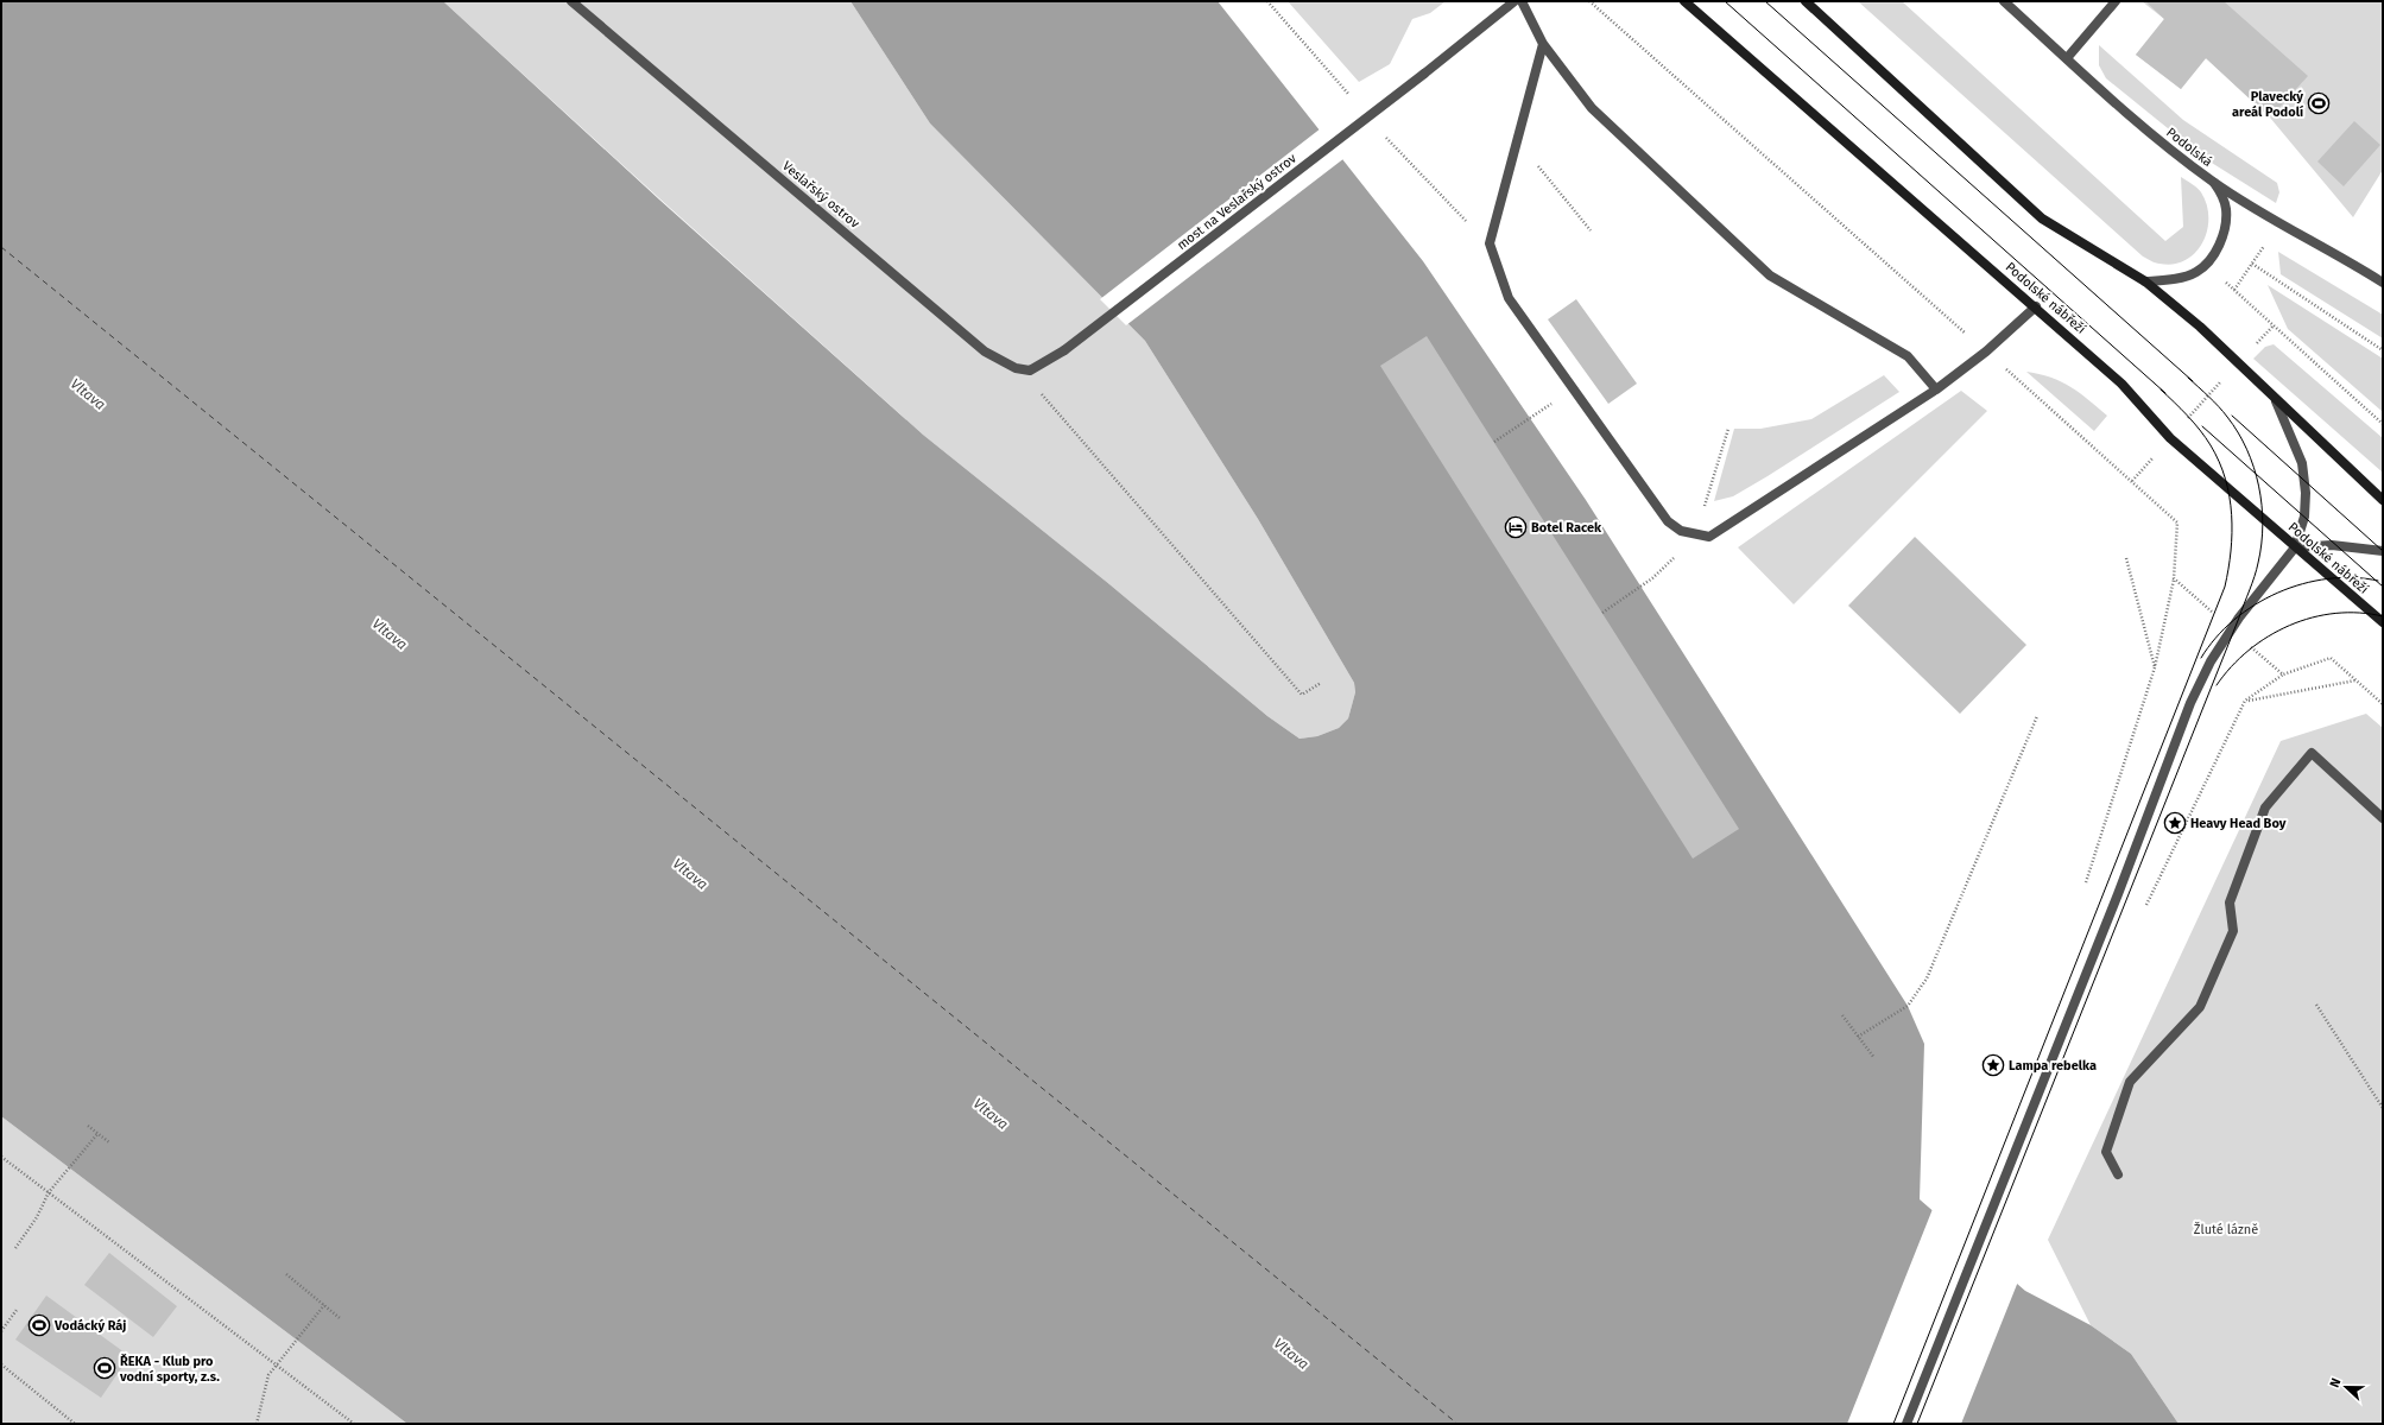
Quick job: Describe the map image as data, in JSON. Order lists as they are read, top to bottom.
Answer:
{
  "streets": {
    "main road": ["Podolské nábřeží"],
    "street": ["Podolská", "Veslařský ostrov", "most na Veslařský ostrov"]
  },
  "crossings": [
    ["Veslařský ostrov", "most na Veslařský ostrov"]
  ],
  "water": ["Vltava"],
  "parks": ["Žluté lázně"],
  "places": {
    "sports": ["Plavecký areál Podolí", "Vodácký Ráj", "ŘEKA - Klub pro vodní sporty, z.s."],
    "hotel": ["Botel Racek"],
    "place": ["Heavy Head Boy", "Lampa rebelka"]
  },
  "north": "left"
}
